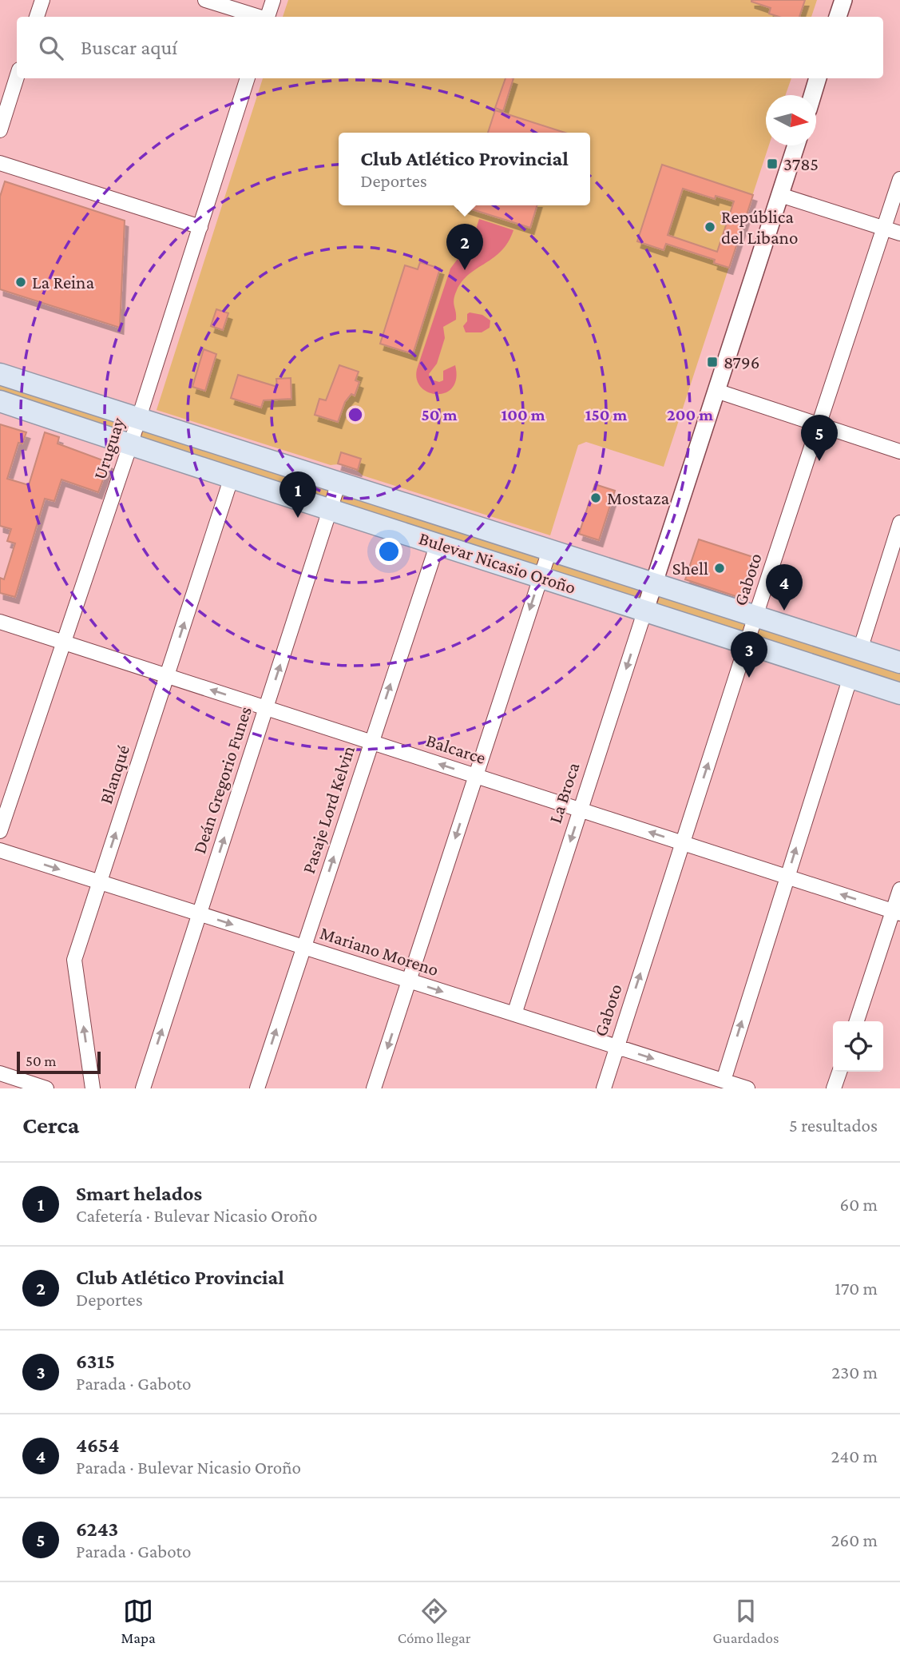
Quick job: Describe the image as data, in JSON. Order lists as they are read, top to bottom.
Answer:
{
  "streets": {
    "main road": ["Bulevar Nicasio Oroño"],
    "street": [
      "Uruguay",
      "Gaboto",
      "Balcarce",
      "Blanqué",
      "Deán Gregorio Funes",
      "La Broca",
      "Pasaje Lord Kelvin",
      "Mariano Moreno"
    ]
  },
  "crossings": [
    ["Uruguay", "Bulevar Nicasio Oroño"],
    ["Uruguay", "Balcarce"],
    ["Bulevar Nicasio Oroño", "Gaboto"],
    ["Bulevar Nicasio Oroño", "Blanqué"],
    ["Bulevar Nicasio Oroño", "Deán Gregorio Funes"],
    ["Bulevar Nicasio Oroño", "La Broca"],
    ["Bulevar Nicasio Oroño", "Pasaje Lord Kelvin"],
    ["Gaboto", "Balcarce"],
    ["Gaboto", "Mariano Moreno"],
    ["Balcarce", "Blanqué"],
    ["Balcarce", "Deán Gregorio Funes"],
    ["Balcarce", "La Broca"],
    ["Balcarce", "Pasaje Lord Kelvin"],
    ["Blanqué", "Mariano Moreno"],
    ["Deán Gregorio Funes", "Mariano Moreno"],
    ["La Broca", "Mariano Moreno"],
    ["Pasaje Lord Kelvin", "Mariano Moreno"]
  ],
  "one_way": [
    "Balcarce",
    "Blanqué",
    "Deán Gregorio Funes",
    "Mariano Moreno"
  ],
  "places": {
    "transit": ["3785", "8796"],
    "other": [
      "República del Libano",
      "La Reina",
      "Mostaza",
      "Shell"
    ]
  },
  "scale_bar": "50 m",
  "north": "right",
  "page": {
    "search": "Buscar aquí",
    "popup": ["Club Atlético Provincial", "Deportes"],
    "pins": [
      "2",
      "5",
      "1",
      "4",
      "3"
    ],
    "scale": "50 m",
    "heading": ["Cerca", "5 resultados"],
    "list": [
      {
        "mark": "1",
        "name": "Smart helados",
        "note": "Cafetería · Bulevar Nicasio Oroño",
        "value": "60 m"
      },
      {
        "mark": "2",
        "name": "Club Atlético Provincial",
        "note": "Deportes",
        "value": "170 m"
      },
      {
        "mark": "3",
        "name": "6315",
        "note": "Parada · Gaboto",
        "value": "230 m"
      },
      {
        "mark": "4",
        "name": "4654",
        "note": "Parada · Bulevar Nicasio Oroño",
        "value": "240 m"
      },
      {
        "mark": "5",
        "name": "6243",
        "note": "Parada · Gaboto",
        "value": "260 m"
      }
    ],
    "nav": ["Mapa", "Cómo llegar", "Guardados"]
  },
  "rings": [
    "50 m",
    "100 m",
    "150 m",
    "200 m"
  ]
}
